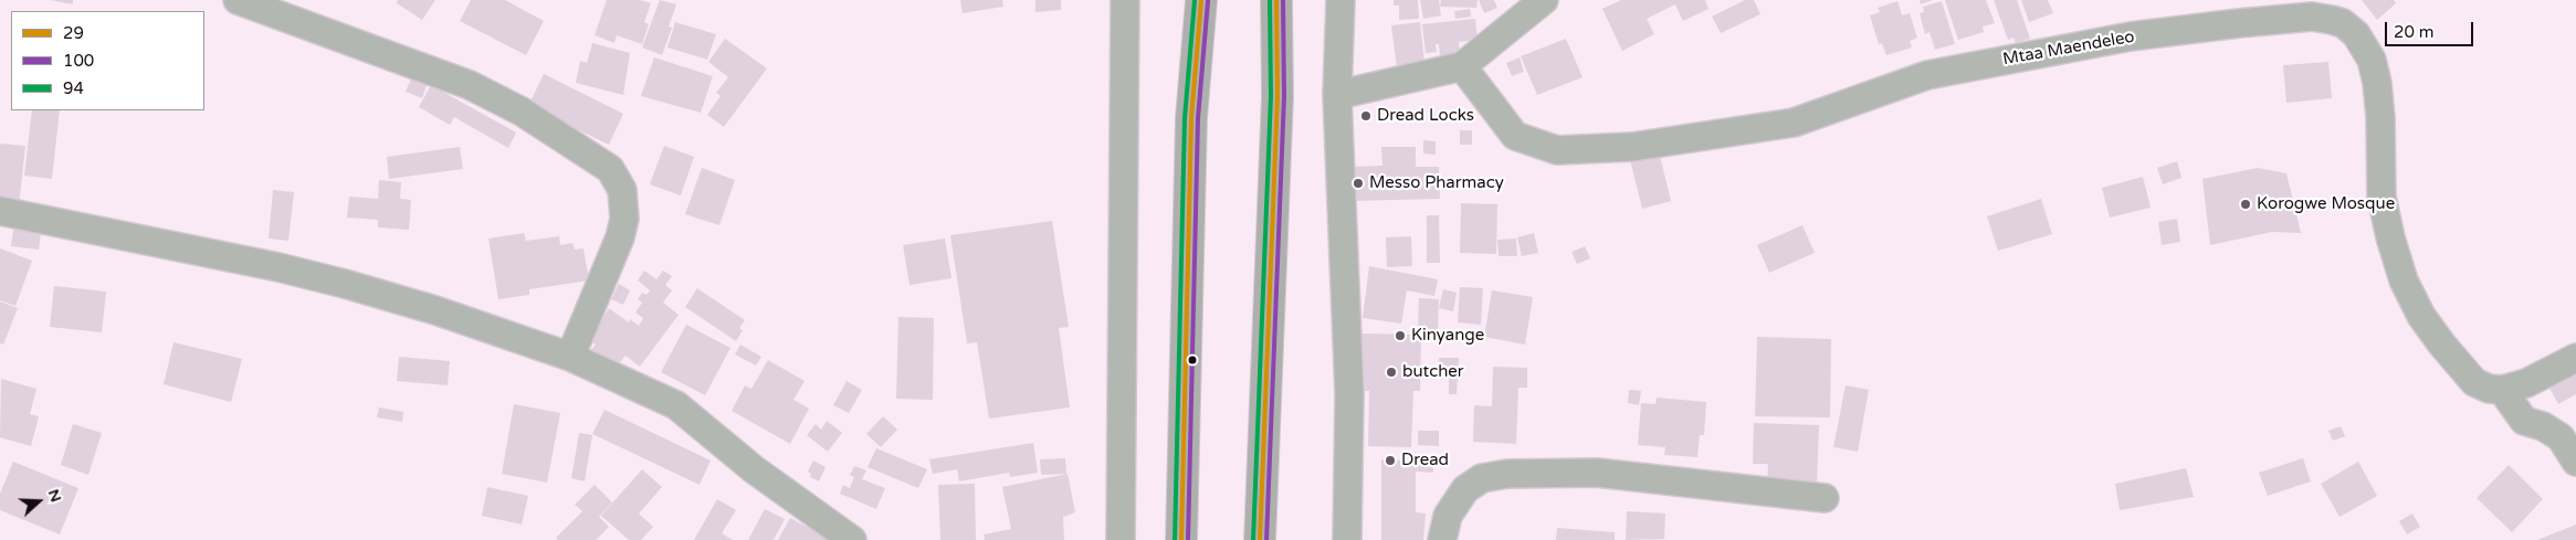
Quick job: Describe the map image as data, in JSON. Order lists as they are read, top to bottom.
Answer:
{
  "streets": {
    "street": ["Mtaa Maendeleo"]
  },
  "places": [
    "Dread Locks",
    "Messo Pharmacy",
    "Korogwe Mosque",
    "Kinyange",
    "butcher",
    "Dread"
  ],
  "lines": ["transit line 29", "transit line 100", "transit line 94"],
  "legend": ["29", "100", "94"],
  "scale_bar": "20 m",
  "north": "right"
}
